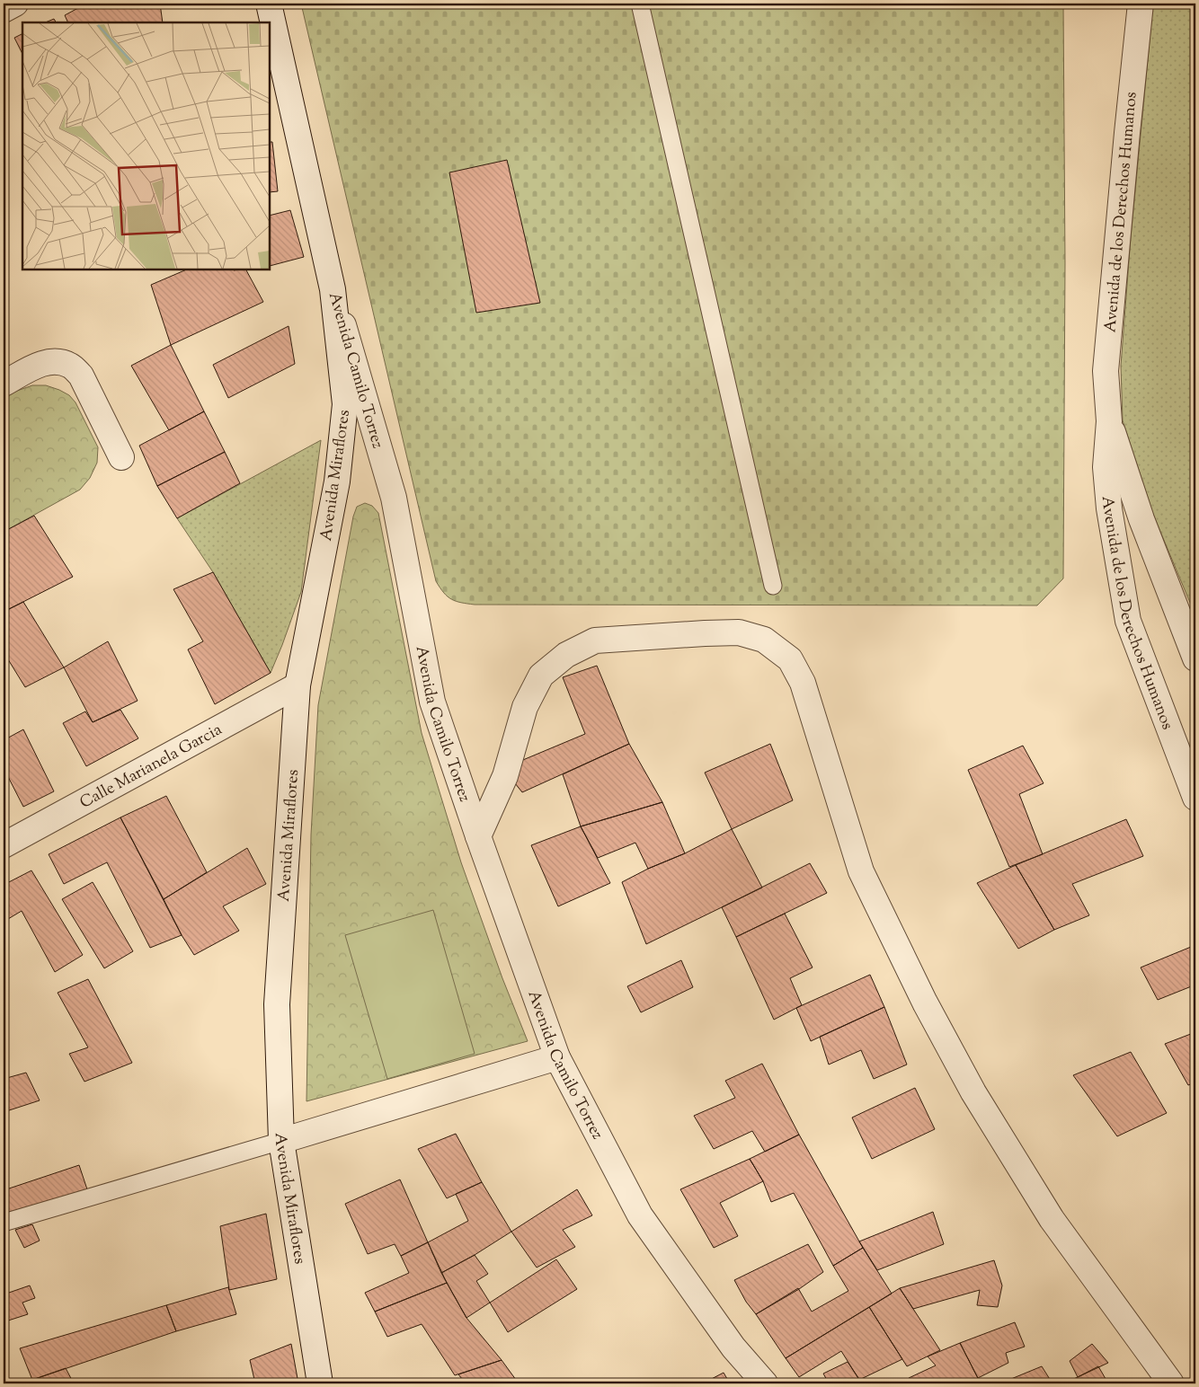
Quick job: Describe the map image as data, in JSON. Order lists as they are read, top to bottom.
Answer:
{
  "streets": {
    "street": [
      "Avenida de los Derechos Humanos",
      "Avenida Camilo Torrez",
      "Avenida Miraflores",
      "Calle Marianela Garcia"
    ]
  },
  "crossings": [
    ["Avenida Camilo Torrez", "Avenida Miraflores"],
    ["Avenida Miraflores", "Calle Marianela Garcia"]
  ]
}
